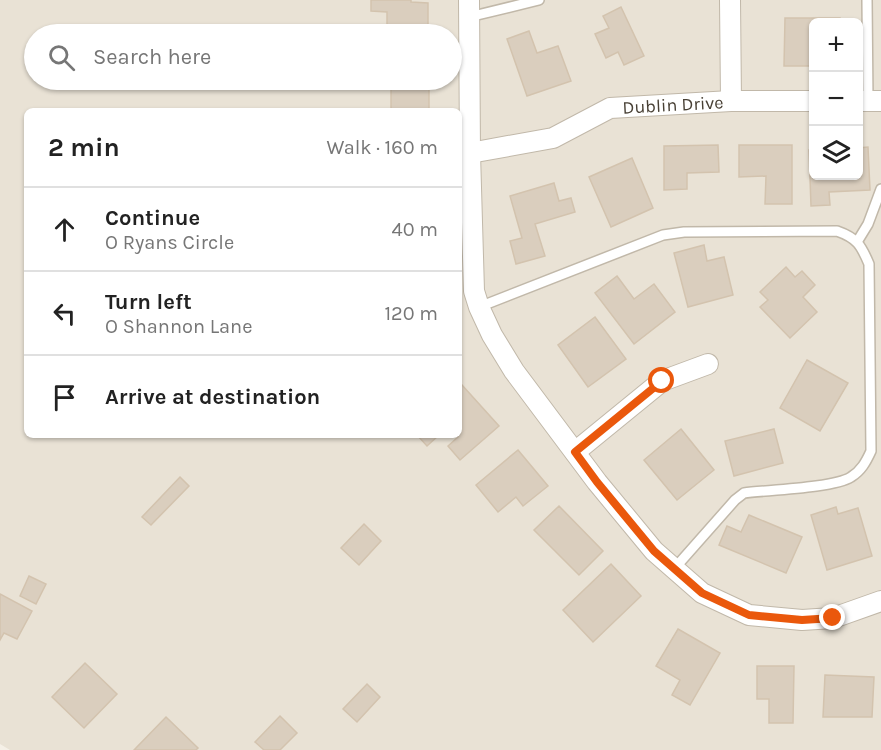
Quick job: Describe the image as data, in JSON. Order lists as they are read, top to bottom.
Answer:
{
  "streets": {
    "street": ["Dublin Drive"]
  },
  "page": {
    "map_buttons": ["+", "−"],
    "search": "Search here",
    "heading": ["2 min", "Walk · 160 m"],
    "list": [
      ["Continue", "O Ryans Circle", "40 m"],
      ["Turn left", "O Shannon Lane", "120 m"],
      "Arrive at destination"
    ]
  }
}
